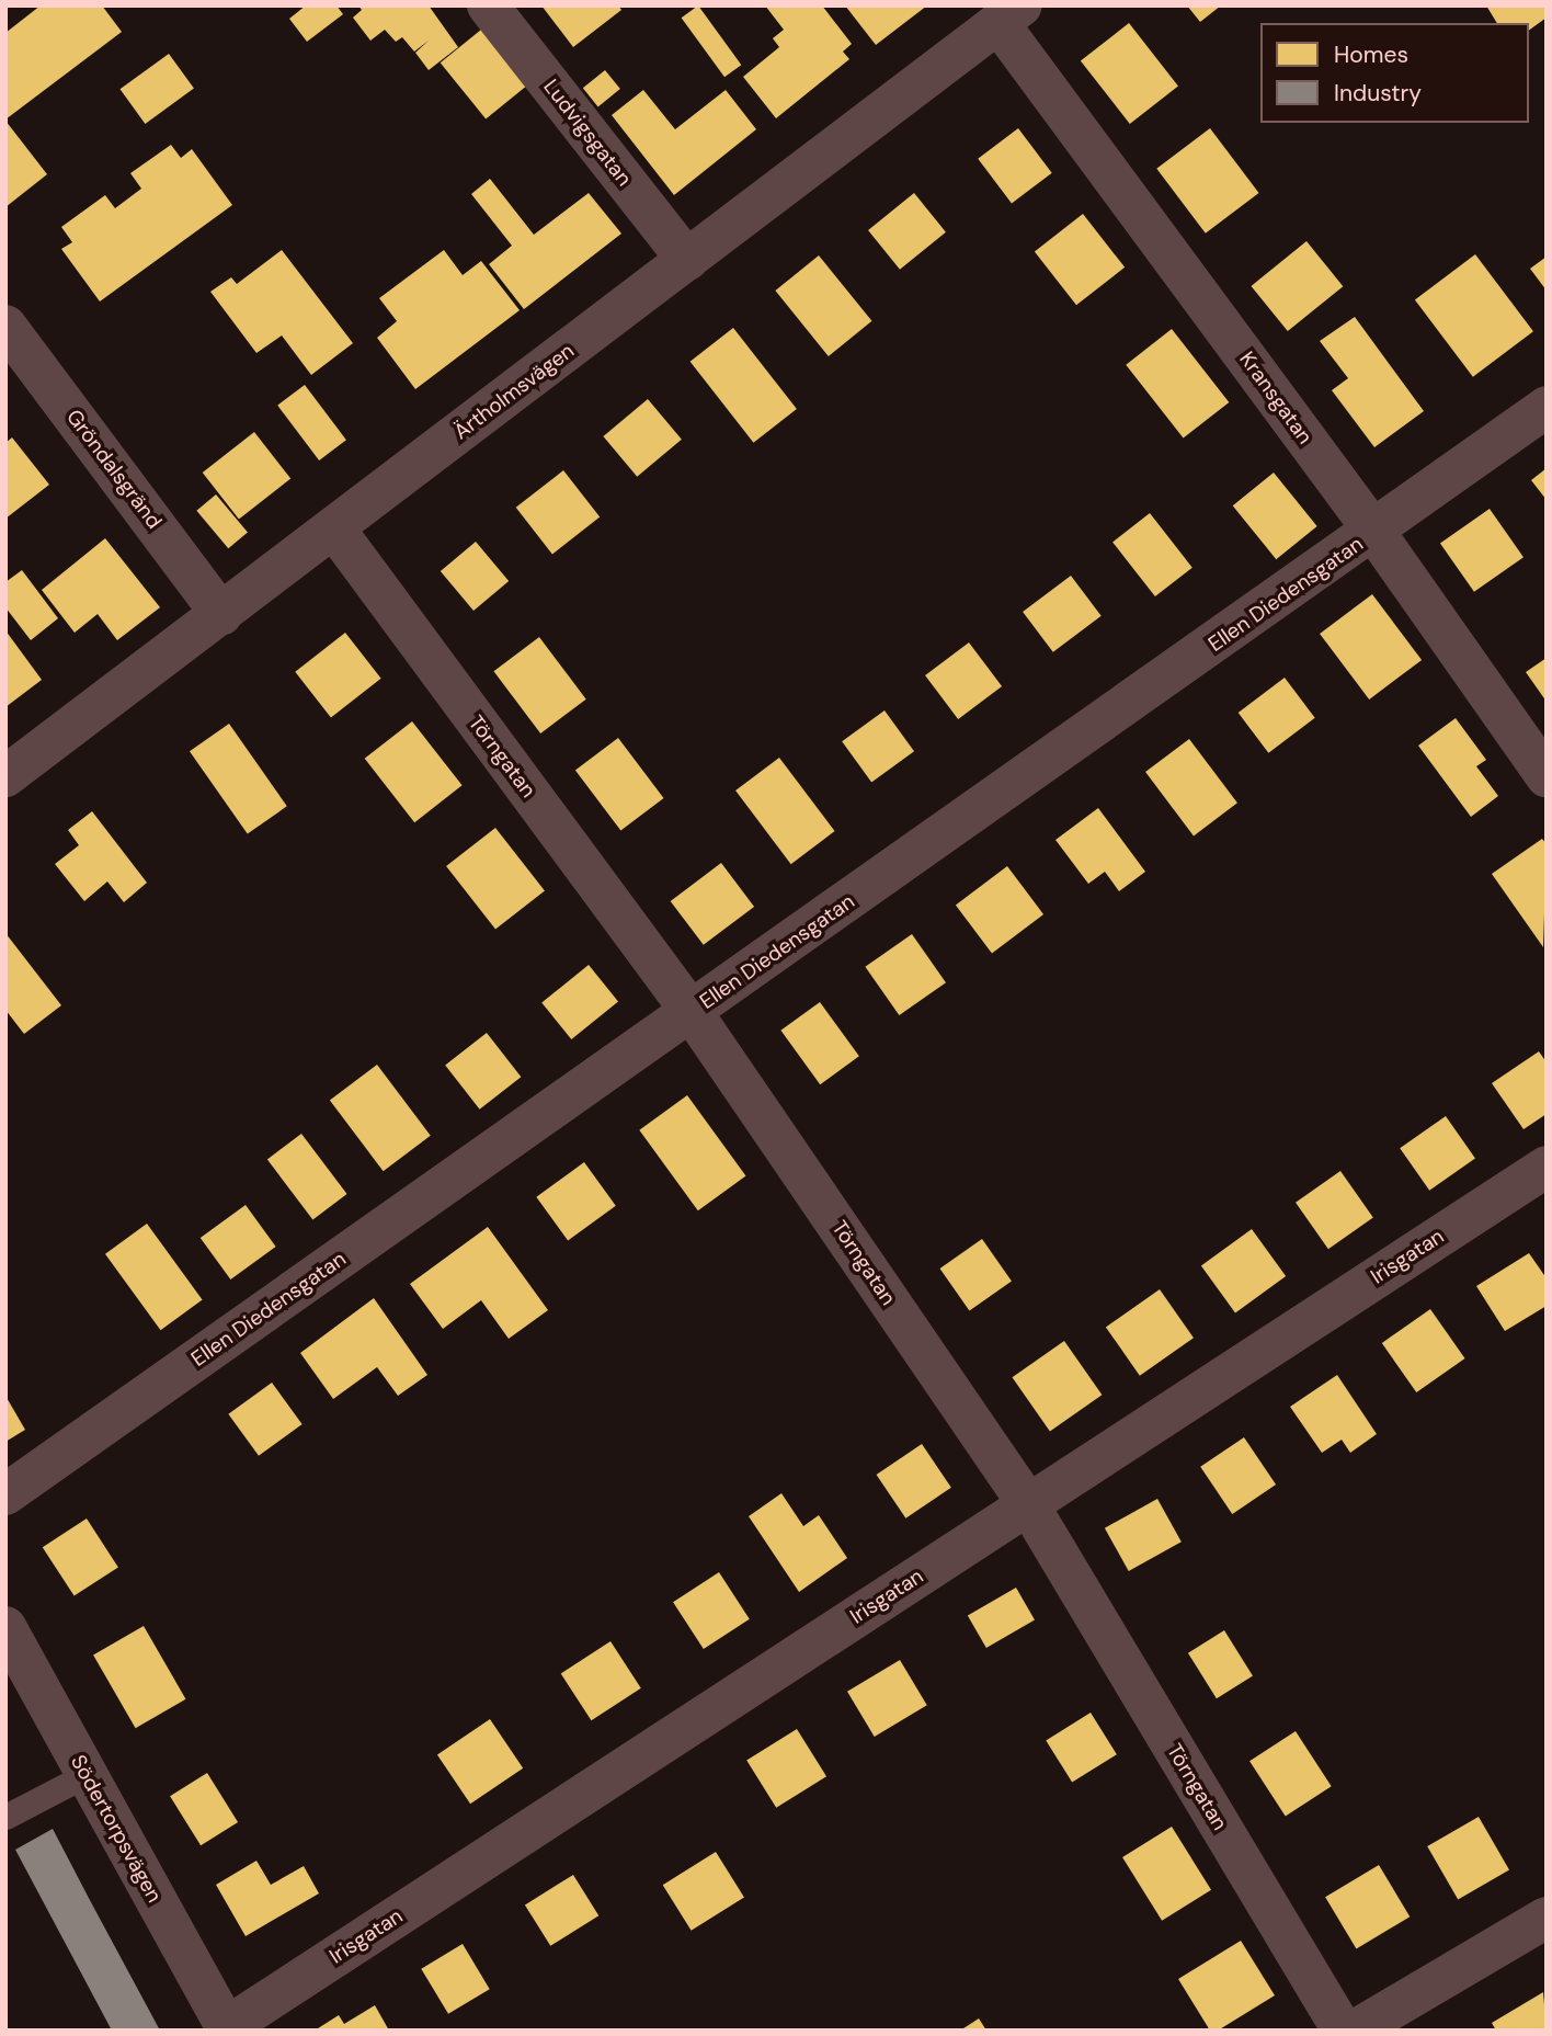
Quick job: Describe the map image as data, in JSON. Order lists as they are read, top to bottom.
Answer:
{
  "streets": {
    "street": [
      "Ludvigsgatan",
      "Ärtholmsvägen",
      "Kransgatan",
      "Gröndalsgränd",
      "Ellen Diedensgatan",
      "Törngatan",
      "Irisgatan",
      "Södertorpsvägen"
    ]
  },
  "crossings": [
    ["Ludvigsgatan", "Ärtholmsvägen"],
    ["Ärtholmsvägen", "Kransgatan"],
    ["Ärtholmsvägen", "Gröndalsgränd"],
    ["Ärtholmsvägen", "Törngatan"],
    ["Kransgatan", "Ellen Diedensgatan"],
    ["Ellen Diedensgatan", "Törngatan"],
    ["Törngatan", "Irisgatan"],
    ["Irisgatan", "Södertorpsvägen"]
  ],
  "legend": ["Homes", "Industry"]
}
